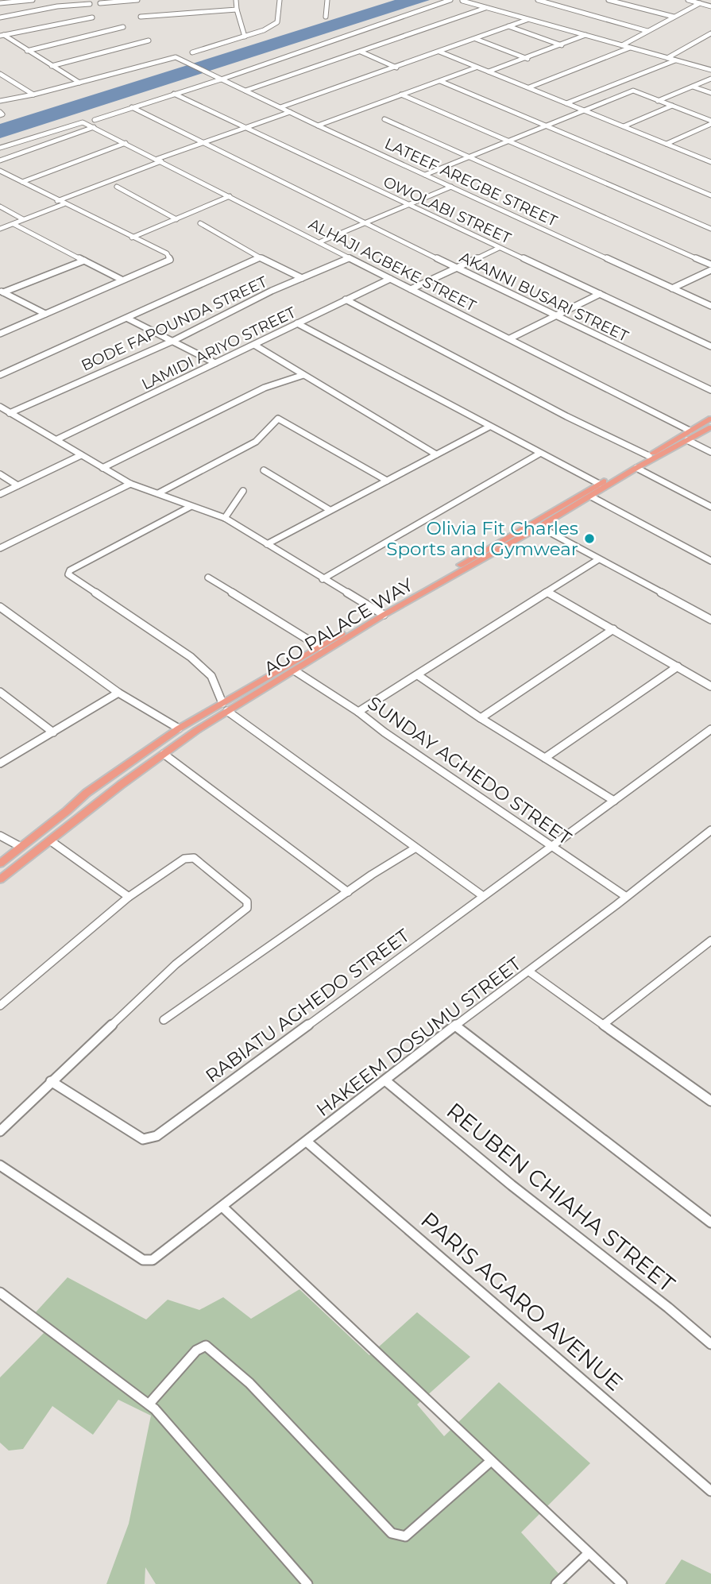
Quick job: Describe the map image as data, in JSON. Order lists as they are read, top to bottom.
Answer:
{
  "streets": {
    "main road": ["AGO PALACE WAY"],
    "street": [
      "LATEEF AREGBE STREET",
      "OWOLABI STREET",
      "ALHAJI AGBEKE STREET",
      "AKANNI BUSARI STREET",
      "BODE FAPOUNDA STREET",
      "LAMIDI ARIYO STREET",
      "SUNDAY AGHEDO STREET",
      "RABIATU AGHEDO STREET",
      "HAKEEM DOSUMU STREET",
      "REUBEN CHIAHA STREET",
      "PARIS AGARO AVENUE"
    ]
  },
  "crossings": [
    ["ALHAJI AGBEKE STREET", "BODE FAPOUNDA STREET"],
    ["ALHAJI AGBEKE STREET", "LAMIDI ARIYO STREET"],
    ["ALHAJI AGBEKE STREET", "AGO PALACE WAY"],
    ["AGO PALACE WAY", "SUNDAY AGHEDO STREET"],
    ["SUNDAY AGHEDO STREET", "RABIATU AGHEDO STREET"],
    ["SUNDAY AGHEDO STREET", "HAKEEM DOSUMU STREET"],
    ["HAKEEM DOSUMU STREET", "REUBEN CHIAHA STREET"],
    ["HAKEEM DOSUMU STREET", "PARIS AGARO AVENUE"]
  ],
  "places": ["Olivia Fit Charles Sports and Gymwear"]
}
